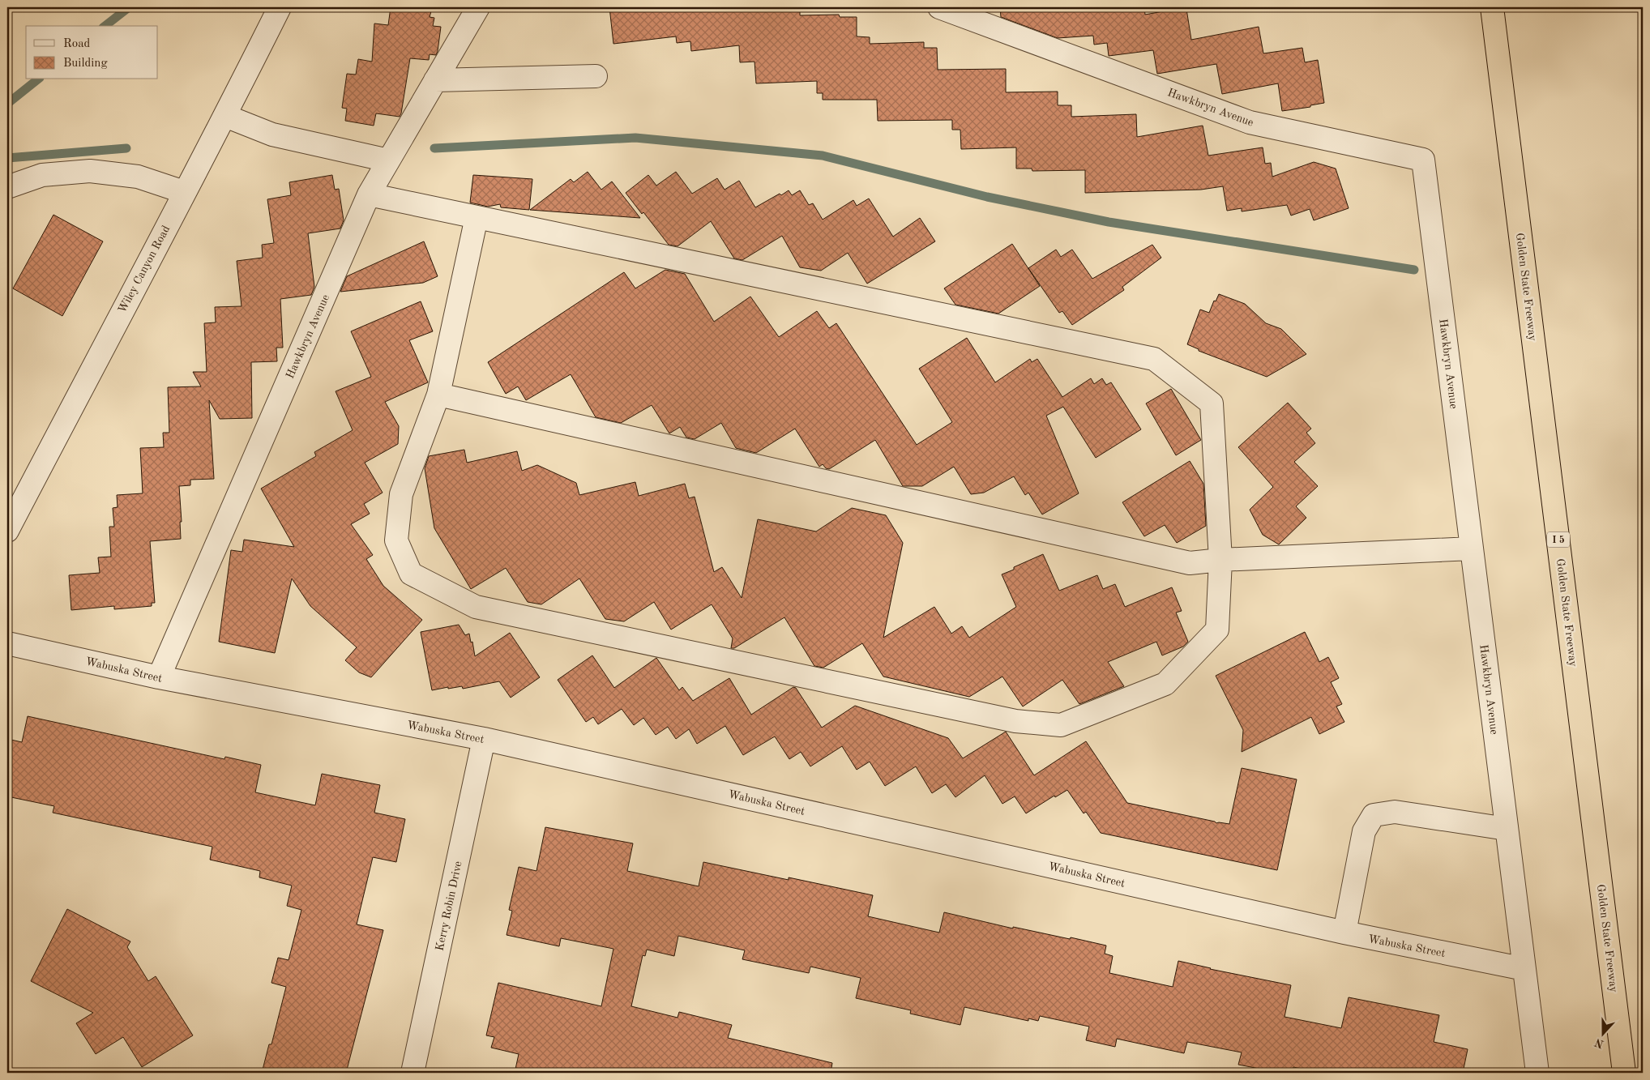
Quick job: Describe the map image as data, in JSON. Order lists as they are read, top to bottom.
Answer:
{
  "streets": {
    "highway": ["Golden State Freeway", "I 5"],
    "street": [
      "Hawkbryn Avenue",
      "Wiley Canyon Road",
      "Wabuska Street",
      "Kerry Robin Drive"
    ]
  },
  "crossings": [
    ["Hawkbryn Avenue", "Wabuska Street"],
    ["Wabuska Street", "Kerry Robin Drive"]
  ],
  "legend": ["Road", "Building"],
  "north": "bottom"
}
